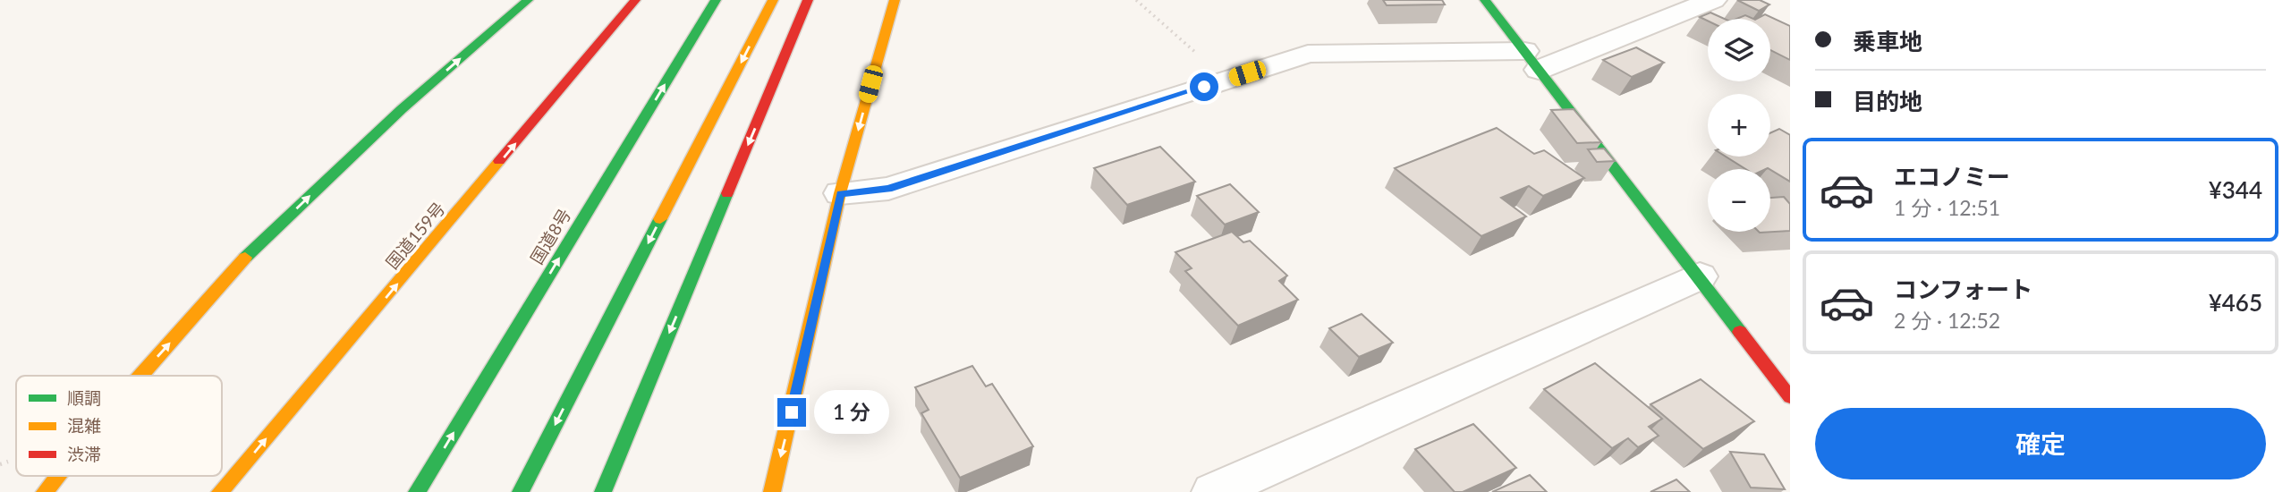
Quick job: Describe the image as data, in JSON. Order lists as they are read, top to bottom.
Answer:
{
  "streets": {
    "main road": ["国道159号", "国道8号"]
  },
  "legend": ["順調", "混雑", "渋滞"],
  "page": {
    "banner": ["乗車地", "目的地"],
    "map_buttons": ["+", "−"],
    "list": [
      {
        "name": "エコノミー",
        "note": "1 分 · 12:51",
        "value": "¥344"
      },
      {
        "name": "コンフォート",
        "note": "2 分 · 12:52",
        "value": "¥465"
      }
    ],
    "bubble": "1 分",
    "buttons": "確定"
  }
}
